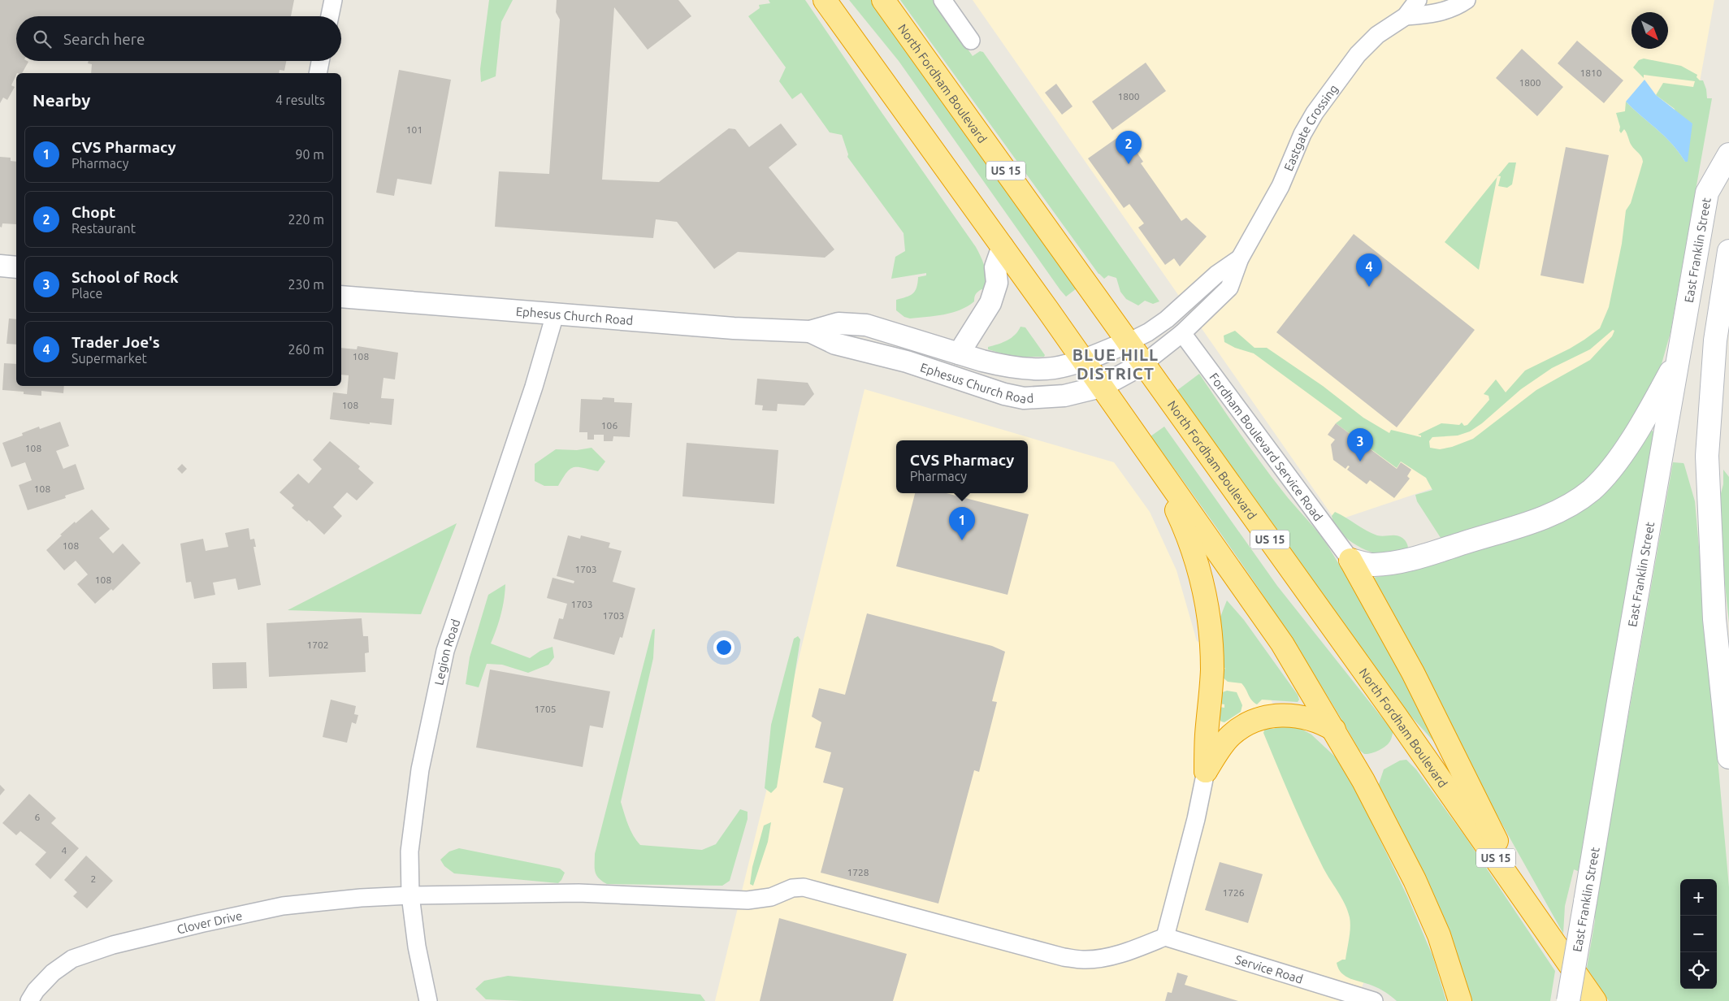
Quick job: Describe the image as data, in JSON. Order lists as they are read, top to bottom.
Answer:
{
  "streets": {
    "highway": ["North Fordham Boulevard", "US 15"],
    "main road": ["East Franklin Street"],
    "street": [
      "Eastgate Crossing",
      "Ephesus Church Road",
      "Fordham Boulevard Service Road",
      "Legion Road",
      "Clover Drive",
      "Service Road"
    ]
  },
  "crossings": [
    ["North Fordham Boulevard", "Eastgate Crossing"],
    ["North Fordham Boulevard", "Ephesus Church Road"],
    ["Eastgate Crossing", "Ephesus Church Road"],
    ["Eastgate Crossing", "Fordham Boulevard Service Road"],
    ["Ephesus Church Road", "Legion Road"],
    ["Legion Road", "Clover Drive"],
    ["Clover Drive", "Service Road"]
  ],
  "districts": ["BLUE HILL DISTRICT"],
  "house_numbers": [
    "1810",
    "1800",
    "1800",
    "101",
    "108",
    "108",
    "106",
    "108",
    "108",
    "108",
    "1703",
    "108",
    "1703",
    "1703",
    "1702",
    "1705",
    "6",
    "4",
    "1728",
    "2",
    "1726"
  ],
  "north": "bottom right",
  "page": {
    "search": "Search here",
    "heading": ["Nearby", "4 results"],
    "list": [
      {
        "mark": "1",
        "name": "CVS Pharmacy",
        "note": "Pharmacy",
        "value": "90 m"
      },
      {
        "mark": "2",
        "name": "Chopt",
        "note": "Restaurant",
        "value": "220 m"
      },
      {
        "mark": "3",
        "name": "School of Rock",
        "note": "Place",
        "value": "230 m"
      },
      {
        "mark": "4",
        "name": "Trader Joe's",
        "note": "Supermarket",
        "value": "260 m"
      }
    ],
    "pins": [
      "2",
      "4",
      "3",
      "1"
    ],
    "popup": ["CVS Pharmacy", "Pharmacy"],
    "map_buttons": ["+", "−"]
  }
}
